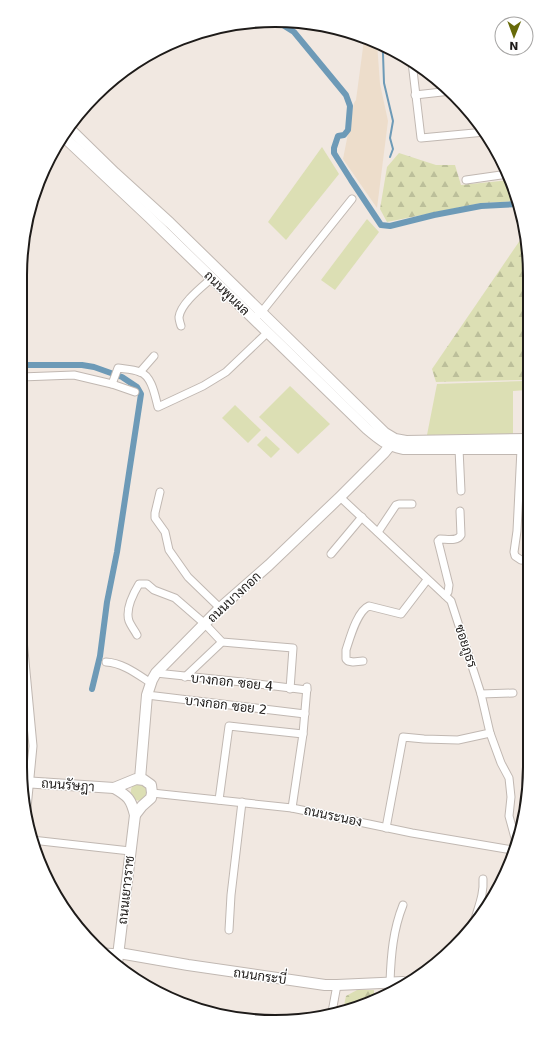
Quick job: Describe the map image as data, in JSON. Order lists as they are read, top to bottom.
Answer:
{
  "streets": {
    "main road": [
      "ถนนพูนผล",
      "ถนนบางกอก",
      "ถนนรัษฎา",
      "ถนนเยาวราช",
      "ถนนกระบี่"
    ],
    "street": [
      "ซอยภูธร",
      "บางกอก ซอย 4",
      "บางกอก ซอย 2",
      "ถนนระนอง"
    ]
  },
  "crossings": [
    ["ถนนพูนผล", "ถนนบางกอก"],
    ["ถนนบางกอก", "ซอยภูธร"],
    ["ถนนบางกอก", "บางกอก ซอย 4"],
    ["ถนนบางกอก", "บางกอก ซอย 2"],
    ["บางกอก ซอย 4", "บางกอก ซอย 2"],
    ["ถนนเยาวราช", "ถนนกระบี่"]
  ],
  "north": "bottom"
}
